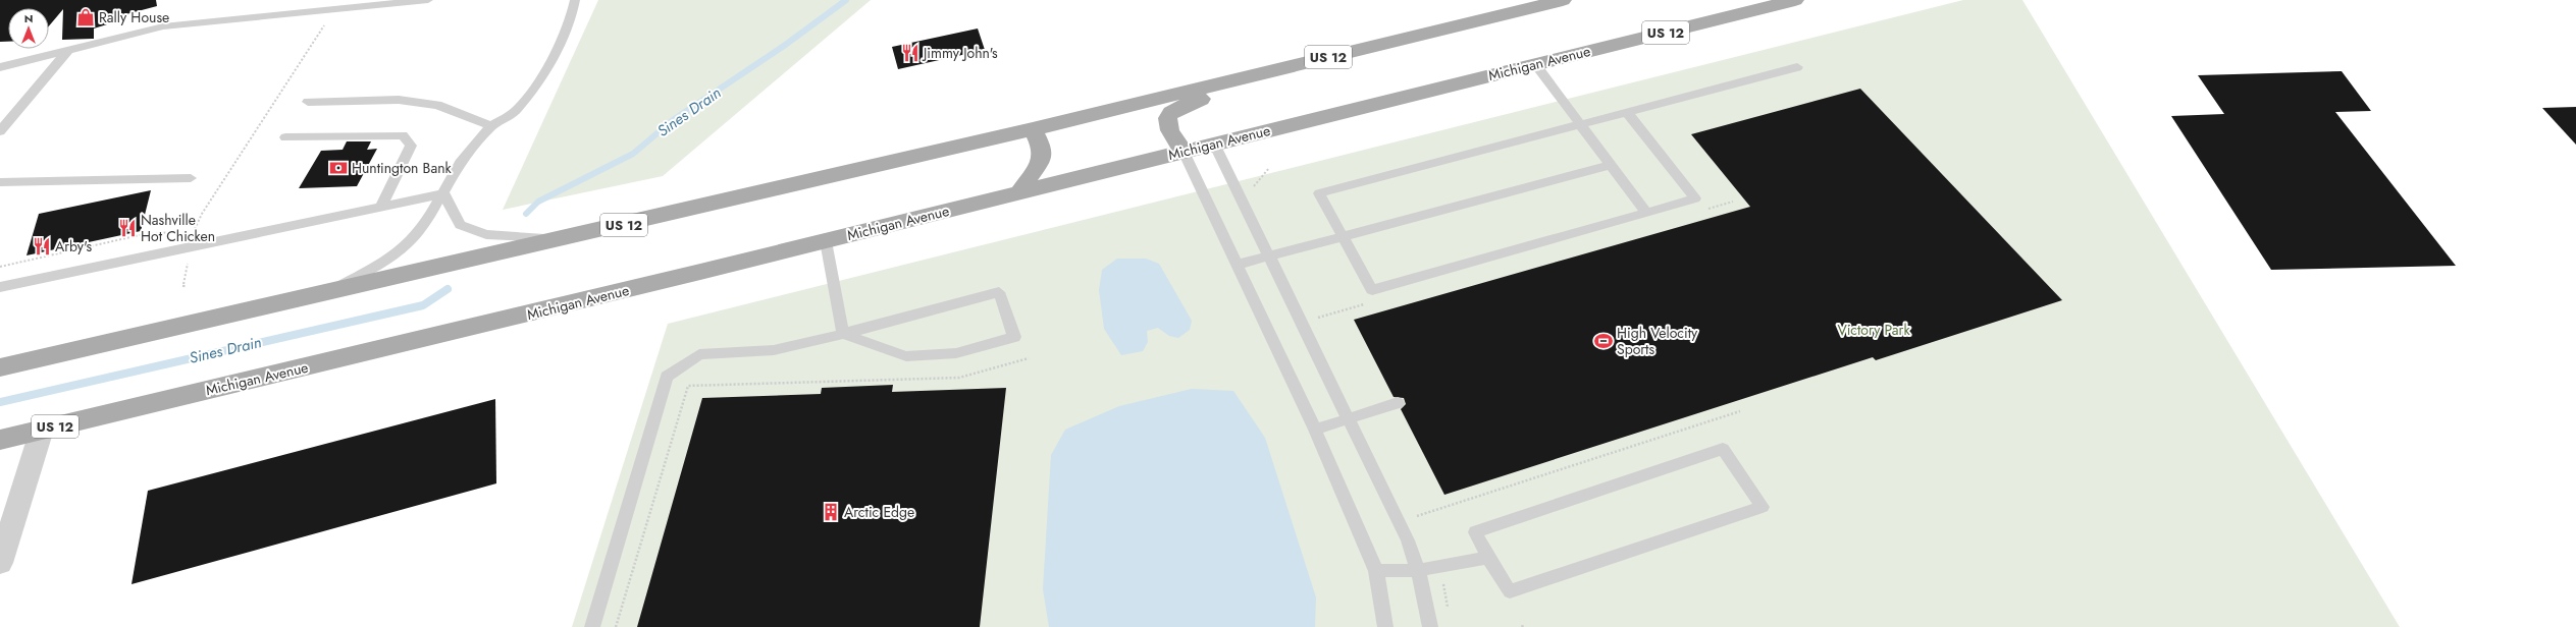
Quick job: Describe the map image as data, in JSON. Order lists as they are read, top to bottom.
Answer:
{
  "streets": {
    "main road": ["US 12", "Michigan Avenue"]
  },
  "water": ["Sines Drain"],
  "parks": ["Victory Park"],
  "places": {
    "shop": ["Rally House"],
    "restaurant": ["Jimmy John's", "Nashville Hot Chicken", "Arby's"],
    "bank": ["Huntington Bank"],
    "sports": ["High Velocity Sports"],
    "building": ["Arctic Edge"]
  },
  "north": "top"
}
